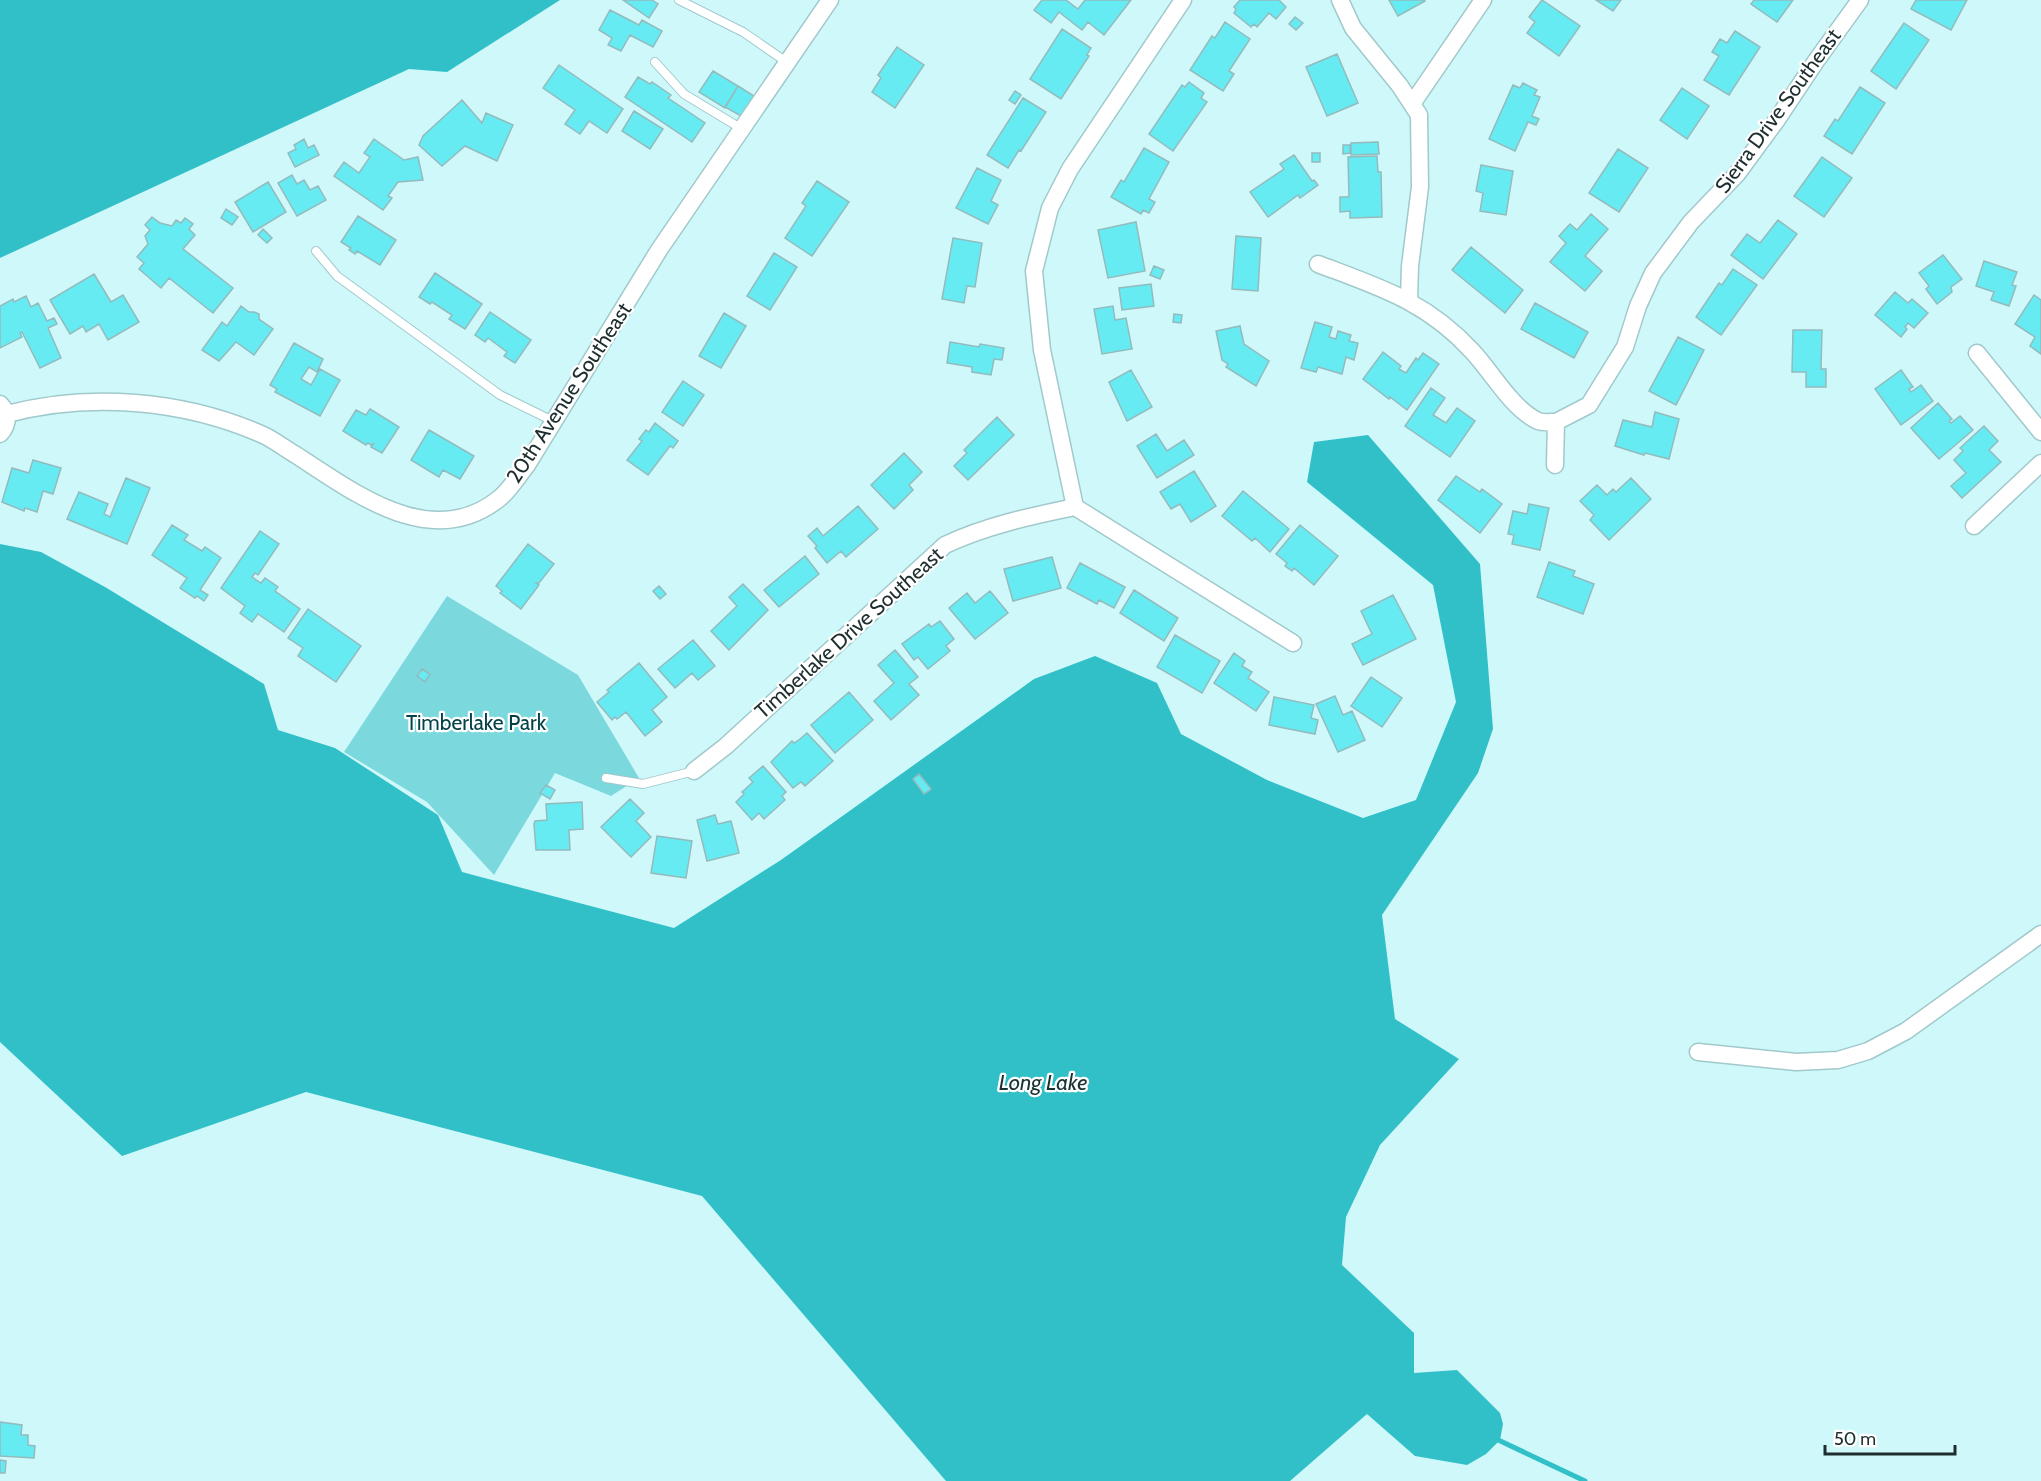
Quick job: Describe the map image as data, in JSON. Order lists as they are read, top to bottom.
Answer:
{
  "streets": {
    "street": ["Sierra Drive Southeast", "20th Avenue Southeast", "Timberlake Drive Southeast"]
  },
  "water": ["Long Lake"],
  "parks": ["Timberlake Park"],
  "scale_bar": "50 m"
}
